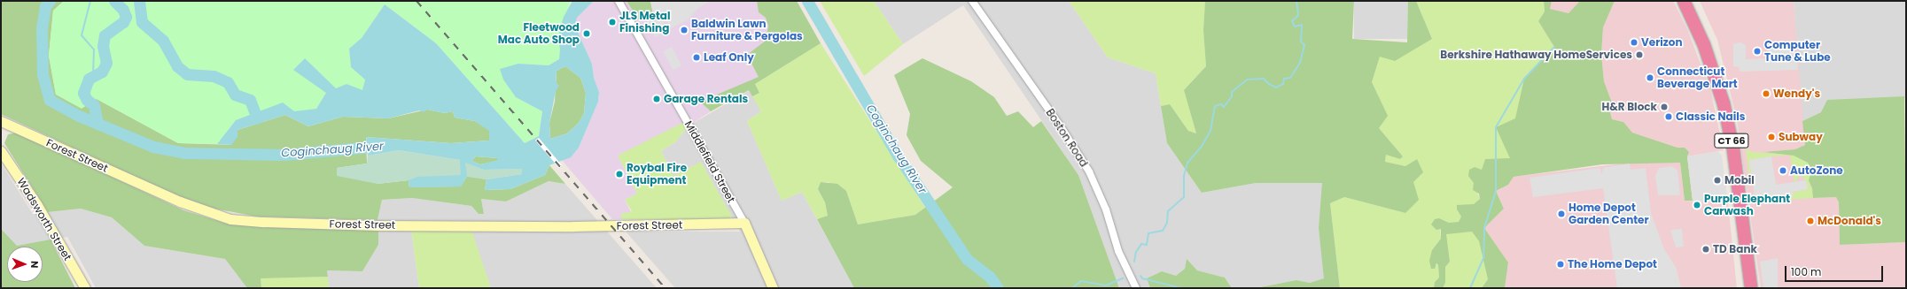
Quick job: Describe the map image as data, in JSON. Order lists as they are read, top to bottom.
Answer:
{
  "streets": {
    "highway": ["CT 66"],
    "main road": ["Forest Street", "Middlefield Street", "Wadsworth Street"],
    "street": ["Boston Road"]
  },
  "crossings": [
    ["Forest Street", "Middlefield Street"]
  ],
  "water": ["Coginchaug River"],
  "places": [
    "JLS Metal Finishing",
    "Baldwin Lawn Furniture & Pergolas",
    "Fleetwood Mac Auto Shop",
    "Verizon",
    "Computer Tune & Lube",
    "Berkshire Hathaway HomeServices",
    "Leaf Only",
    "Connecticut Beverage Mart",
    "Wendy's",
    "Garage Rentals",
    "H&R Block",
    "Classic Nails",
    "Subway",
    "AutoZone",
    "Roybal Fire Equipment",
    "Mobil",
    "Purple Elephant Carwash",
    "Home Depot Garden Center",
    "McDonald's",
    "TD Bank",
    "The Home Depot"
  ],
  "scale_bar": "100 m",
  "north": "right"
}
